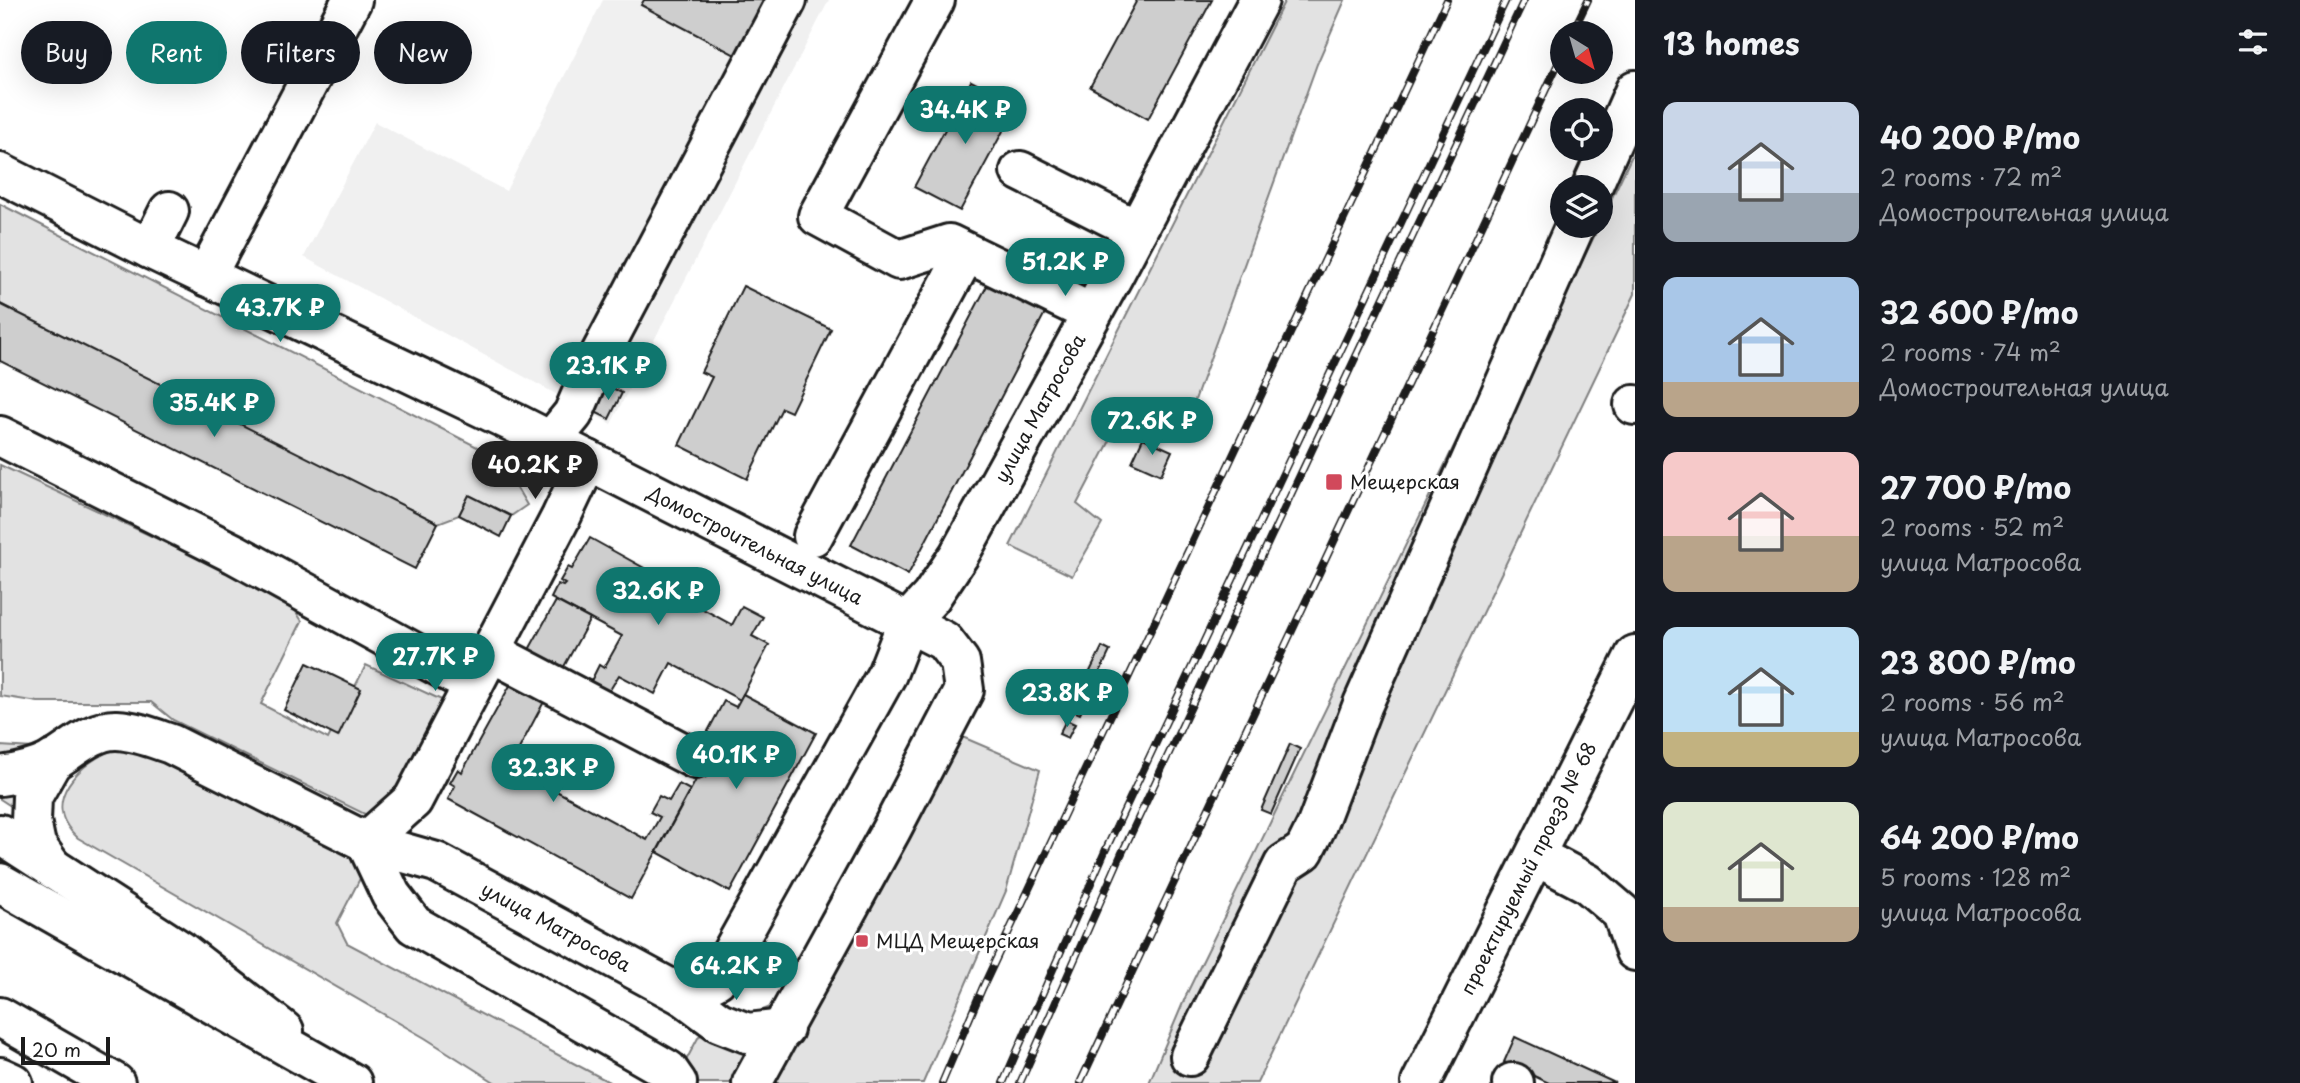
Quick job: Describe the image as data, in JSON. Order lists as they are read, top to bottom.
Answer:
{
  "streets": {
    "main road": ["улица Матросова", "Домостроительная улица", "проектируемый проезд № 68"]
  },
  "crossings": [
    ["улица Матросова", "Домостроительная улица"]
  ],
  "places": {
    "transit": ["Мещерская", "МЦД Мещерская"]
  },
  "scale_bar": "20 m",
  "north": "bottom right",
  "page": {
    "heading": "13 homes",
    "chip": [
      "Buy",
      "Rent",
      "Filters",
      "New"
    ],
    "list": [
      {
        "name": "40 200 ₽/mo",
        "note": "2 rooms · 72 m² · Домостроительная улица"
      },
      {
        "name": "32 600 ₽/mo",
        "note": "2 rooms · 74 m² · Домостроительная улица"
      },
      {
        "name": "27 700 ₽/mo",
        "note": "2 rooms · 52 m² · улица Матросова"
      },
      {
        "name": "23 800 ₽/mo",
        "note": "2 rooms · 56 m² · улица Матросова"
      },
      {
        "name": "64 200 ₽/mo",
        "note": "5 rooms · 128 m² · улица Матросова"
      }
    ],
    "price": [
      "34.4K ₽",
      "51.2K ₽",
      "43.7K ₽",
      "23.1K ₽",
      "35.4K ₽",
      "72.6K ₽",
      "40.2K ₽",
      "32.6K ₽",
      "27.7K ₽",
      "23.8K ₽",
      "40.1K ₽",
      "32.3K ₽",
      "64.2K ₽"
    ],
    "scale": "20 m"
  }
}
